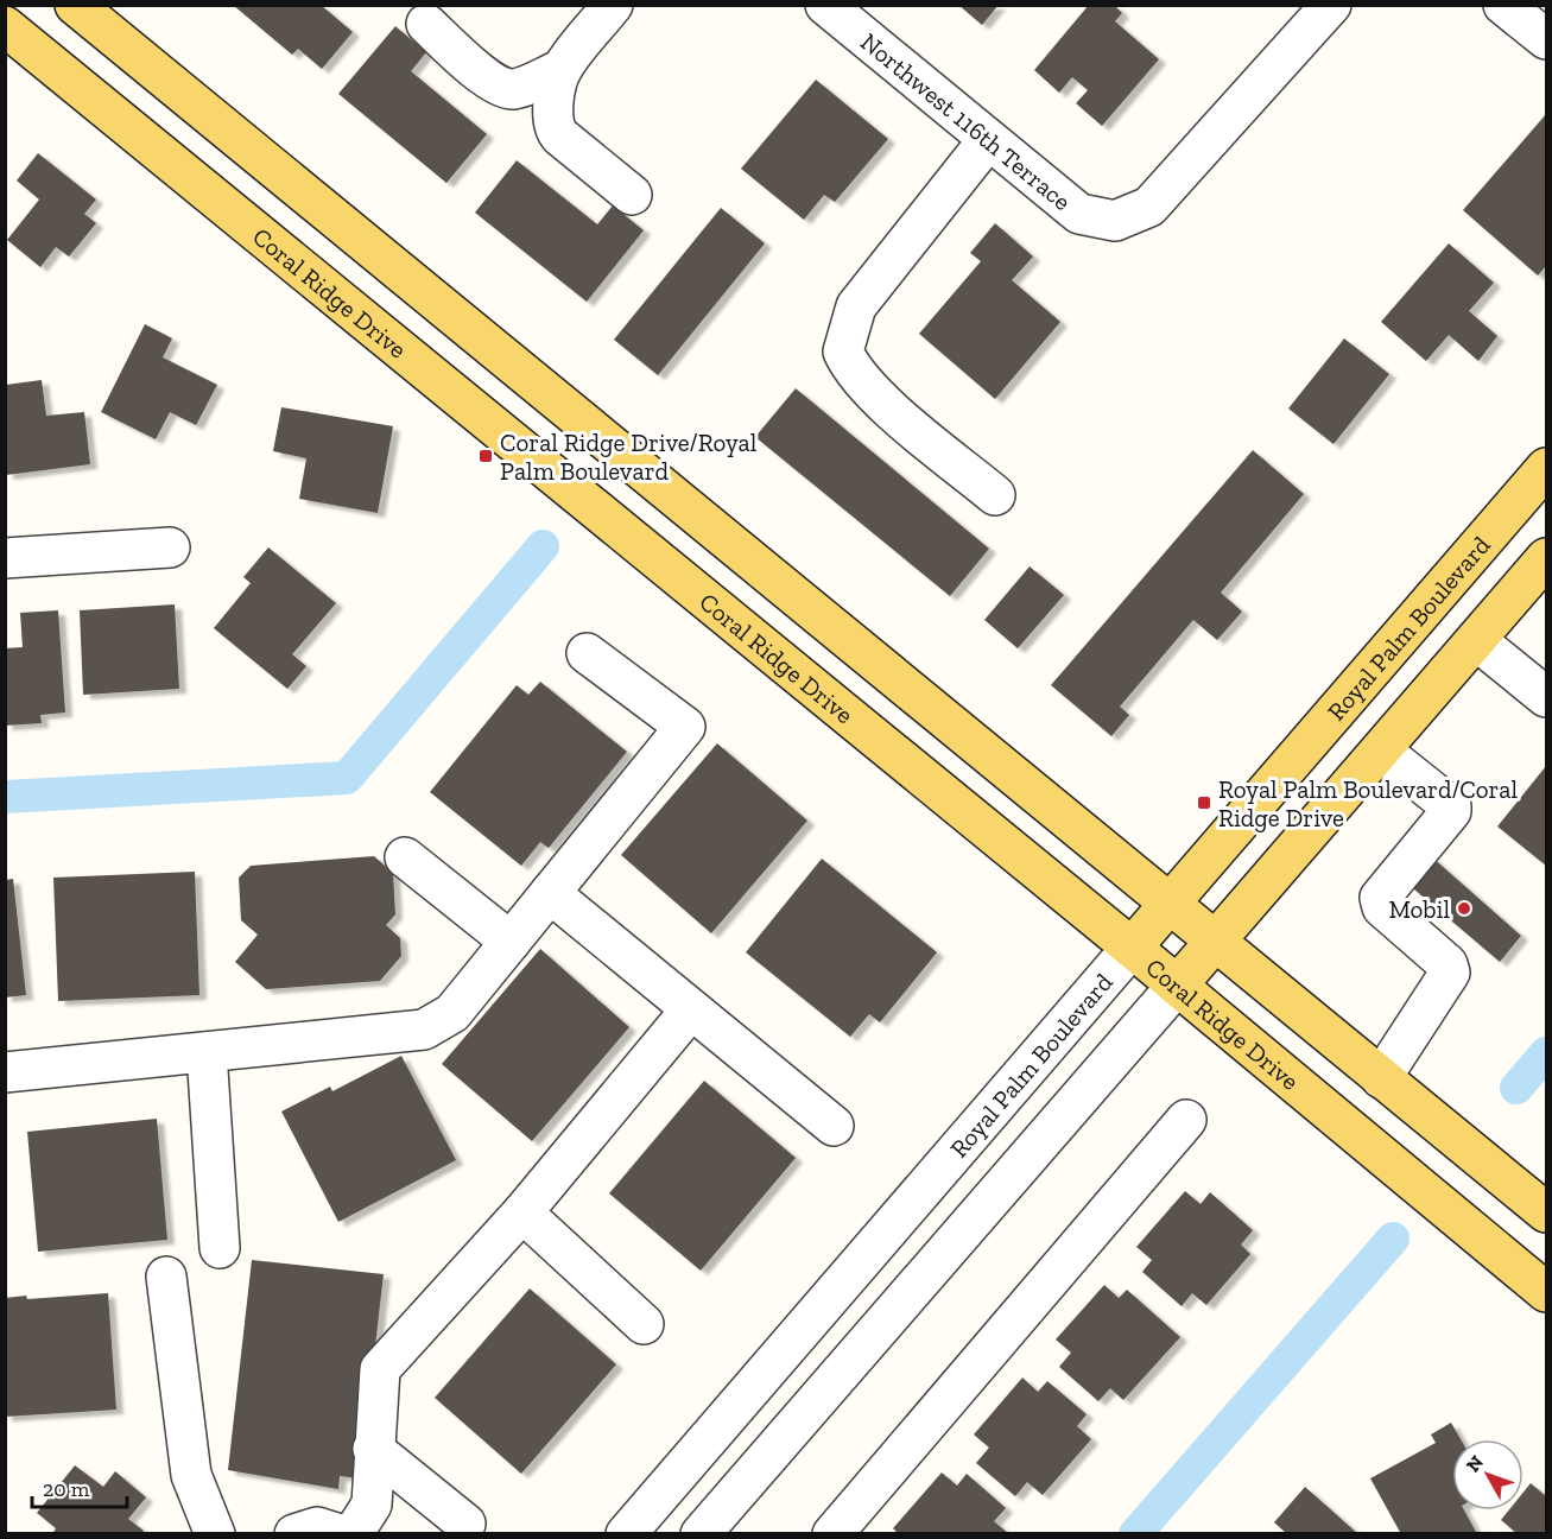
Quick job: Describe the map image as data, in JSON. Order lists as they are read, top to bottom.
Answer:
{
  "streets": {
    "main road": ["Coral Ridge Drive", "Royal Palm Boulevard"],
    "street": ["Northwest 116th Terrace"]
  },
  "crossings": [
    ["Coral Ridge Drive", "Royal Palm Boulevard"]
  ],
  "places": {
    "transit": ["Coral Ridge Drive/Royal Palm Boulevard", "Royal Palm Boulevard/Coral Ridge Drive"],
    "other": ["Mobil"]
  },
  "scale_bar": "20 m",
  "north": "top left"
}
